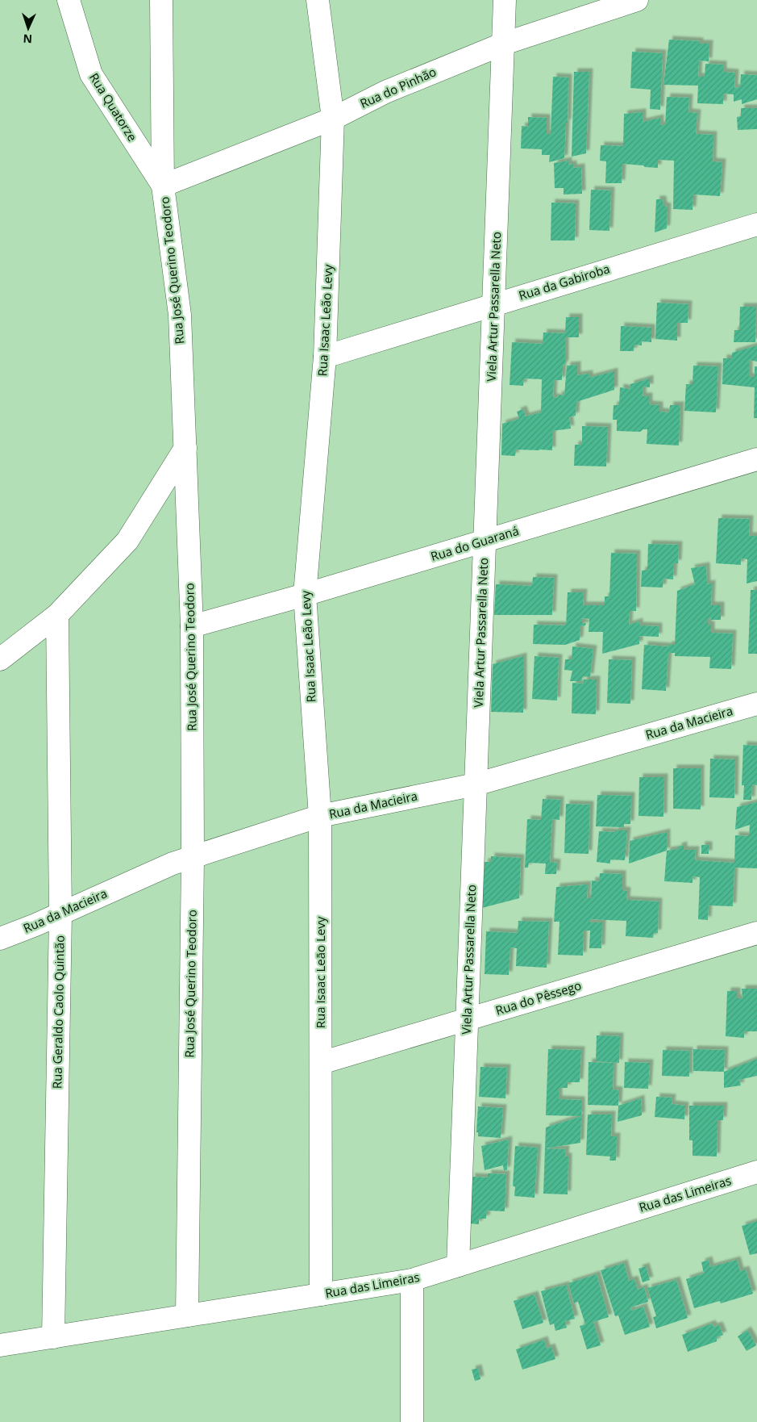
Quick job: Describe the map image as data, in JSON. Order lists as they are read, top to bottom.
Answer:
{
  "streets": {
    "street": [
      "Rua do Pinhão",
      "Rua Quatorze",
      "Rua José Querino Teodoro",
      "Rua da Gabiroba",
      "Viela Artur Passarella Neto",
      "Rua Isaac Leão Levy",
      "Rua do Guaraná",
      "Rua da Macieira",
      "Rua do Pêssego",
      "Rua Geraldo Caolo Quintão",
      "Rua das Limeiras"
    ]
  },
  "crossings": [
    ["Rua do Pinhão", "Rua Quatorze"],
    ["Rua do Pinhão", "Rua José Querino Teodoro"],
    ["Rua do Pinhão", "Viela Artur Passarella Neto"],
    ["Rua do Pinhão", "Rua Isaac Leão Levy"],
    ["Rua Quatorze", "Rua José Querino Teodoro"],
    ["Rua José Querino Teodoro", "Rua do Guaraná"],
    ["Rua José Querino Teodoro", "Rua da Macieira"],
    ["Rua José Querino Teodoro", "Rua das Limeiras"],
    ["Rua da Gabiroba", "Viela Artur Passarella Neto"],
    ["Rua da Gabiroba", "Rua Isaac Leão Levy"],
    ["Viela Artur Passarella Neto", "Rua do Guaraná"],
    ["Viela Artur Passarella Neto", "Rua da Macieira"],
    ["Viela Artur Passarella Neto", "Rua do Pêssego"],
    ["Viela Artur Passarella Neto", "Rua das Limeiras"],
    ["Rua Isaac Leão Levy", "Rua do Guaraná"],
    ["Rua Isaac Leão Levy", "Rua da Macieira"],
    ["Rua Isaac Leão Levy", "Rua do Pêssego"],
    ["Rua Isaac Leão Levy", "Rua das Limeiras"],
    ["Rua da Macieira", "Rua Geraldo Caolo Quintão"],
    ["Rua Geraldo Caolo Quintão", "Rua das Limeiras"]
  ],
  "north": "bottom"
}
